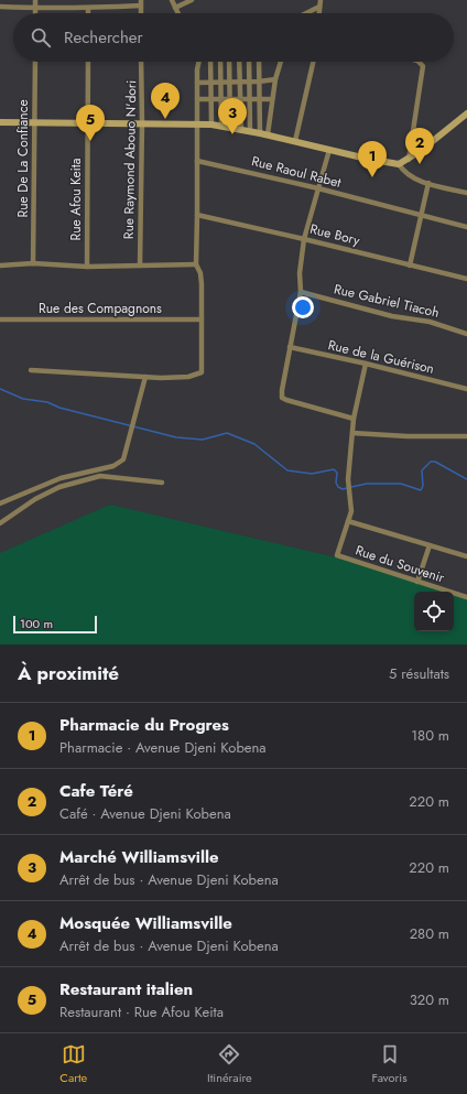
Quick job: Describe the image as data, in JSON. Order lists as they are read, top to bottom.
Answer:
{
  "streets": {
    "street": [
      "Rue De La Confiance",
      "Rue Raymond Abouo N'dori",
      "Rue Raoul Rabet",
      "Rue Afou Keita",
      "Rue Bory",
      "Rue Gabriel Tiacoh",
      "Rue des Compagnons",
      "Rue de la Guérison",
      "Rue du Souvenir"
    ]
  },
  "crossings": [
    ["Rue de la Guérison", "Rue du Souvenir"]
  ],
  "scale_bar": "100 m",
  "page": {
    "search": "Rechercher",
    "pins": [
      "4",
      "3",
      "5",
      "2",
      "1"
    ],
    "scale": "100 m",
    "heading": ["À proximité", "5 résultats"],
    "list": [
      {
        "mark": "1",
        "name": "Pharmacie du Progres",
        "note": "Pharmacie · Avenue Djeni Kobena",
        "value": "180 m"
      },
      {
        "mark": "2",
        "name": "Cafe Téré",
        "note": "Café · Avenue Djeni Kobena",
        "value": "220 m"
      },
      {
        "mark": "3",
        "name": "Marché Williamsville",
        "note": "Arrêt de bus · Avenue Djeni Kobena",
        "value": "220 m"
      },
      {
        "mark": "4",
        "name": "Mosquée Williamsville",
        "note": "Arrêt de bus · Avenue Djeni Kobena",
        "value": "280 m"
      },
      {
        "mark": "5",
        "name": "Restaurant italien",
        "note": "Restaurant · Rue Afou Keita",
        "value": "320 m"
      }
    ],
    "nav": ["Carte", "Itinéraire", "Favoris"]
  }
}
